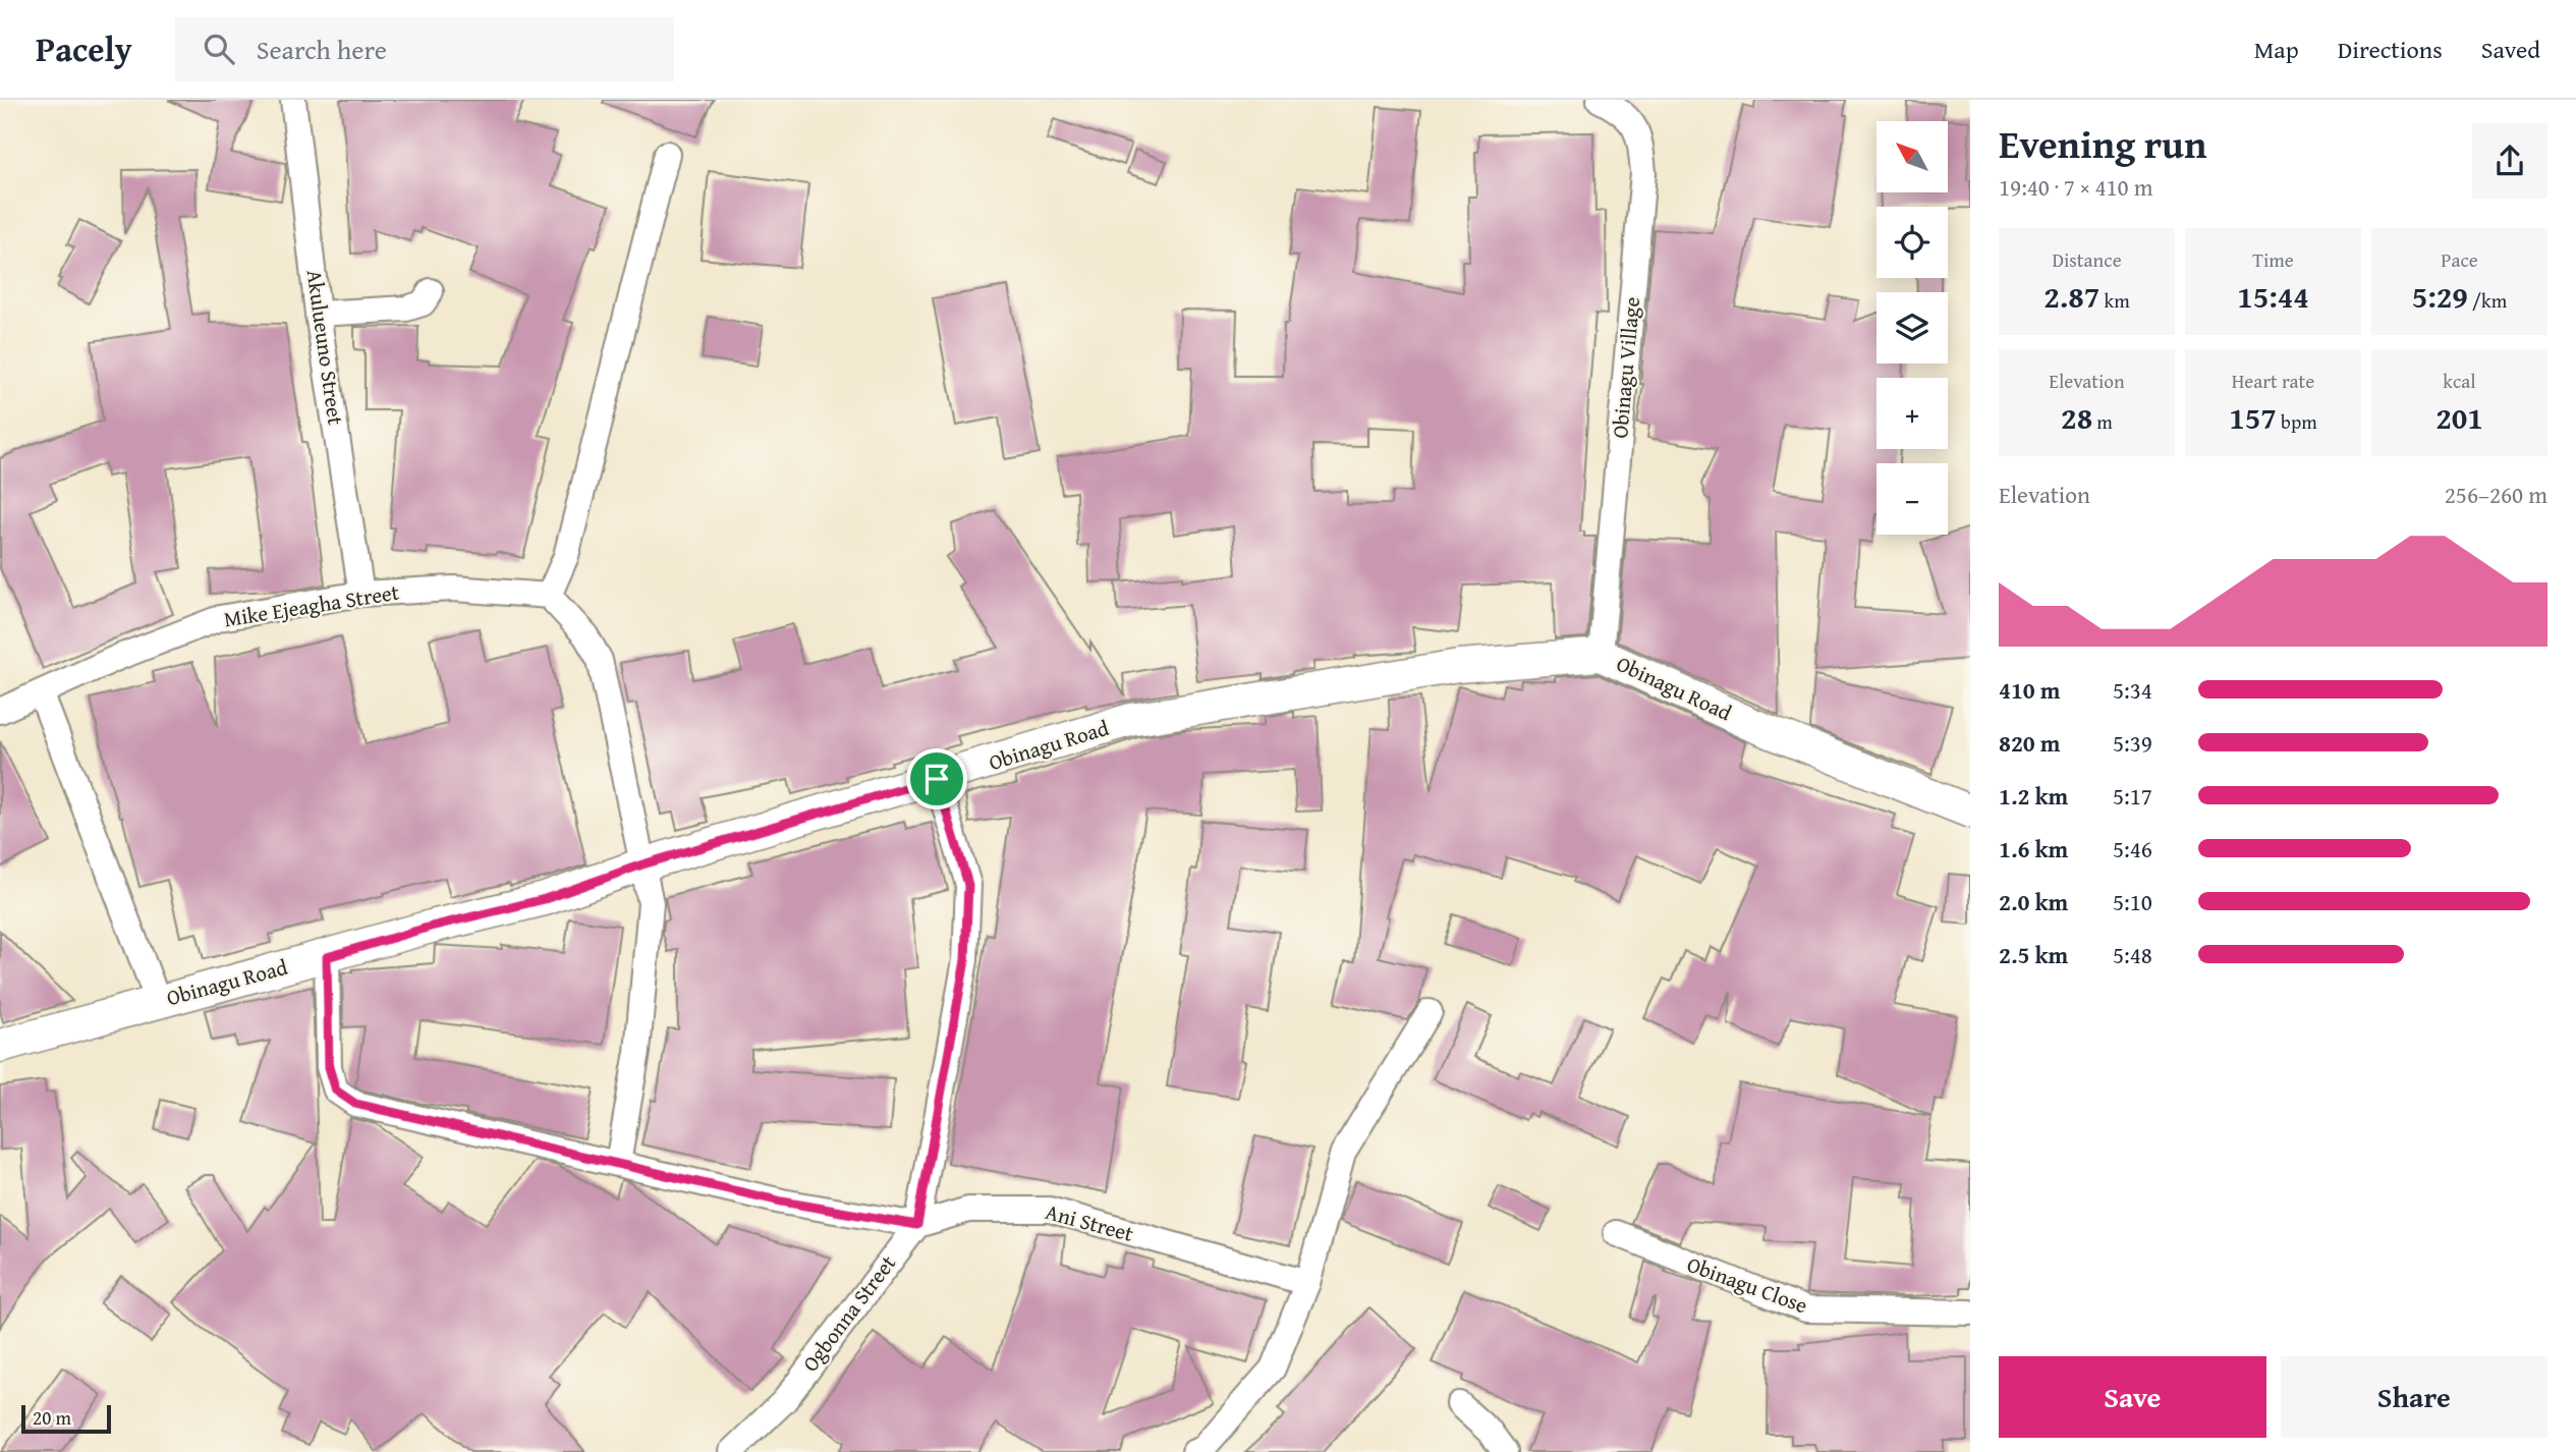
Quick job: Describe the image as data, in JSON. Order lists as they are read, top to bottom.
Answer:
{
  "streets": {
    "street": [
      "Akulueuno Street",
      "Obinagu Village",
      "Mike Ejeagha Street",
      "Obinagu Road",
      "Ani Street",
      "Obinagu Close",
      "Ogbonna Street"
    ]
  },
  "crossings": [
    ["Akulueuno Street", "Mike Ejeagha Street"],
    ["Obinagu Village", "Obinagu Road"],
    ["Obinagu Road", "Ani Street"],
    ["Obinagu Road", "Ogbonna Street"],
    ["Ani Street", "Ogbonna Street"]
  ],
  "scale_bar": "20 m",
  "north": "top left",
  "page": {
    "header": "Pacely",
    "search": "Search here",
    "nav": ["Map", "Directions", "Saved"],
    "heading": ["Evening run", "19:40 · 7 × 410 m"],
    "map_buttons": ["+", "−"],
    "stats": [
      ["Distance", "2.87 km"],
      ["Time", "15:44"],
      ["Pace", "5:29 /km"],
      ["Elevation", "28 m"],
      ["Heart rate", "157 bpm"],
      ["kcal", "201"]
    ],
    "chart": ["Elevation", "256–260 m"],
    "list": [
      {
        "name": "410 m",
        "note": "5:34"
      },
      {
        "name": "820 m",
        "note": "5:39"
      },
      {
        "name": "1.2 km",
        "note": "5:17"
      },
      {
        "name": "1.6 km",
        "note": "5:46"
      },
      {
        "name": "2.0 km",
        "note": "5:10"
      },
      {
        "name": "2.5 km",
        "note": "5:48"
      }
    ],
    "buttons": ["Save", "Share"],
    "scale": "20 m"
  }
}
